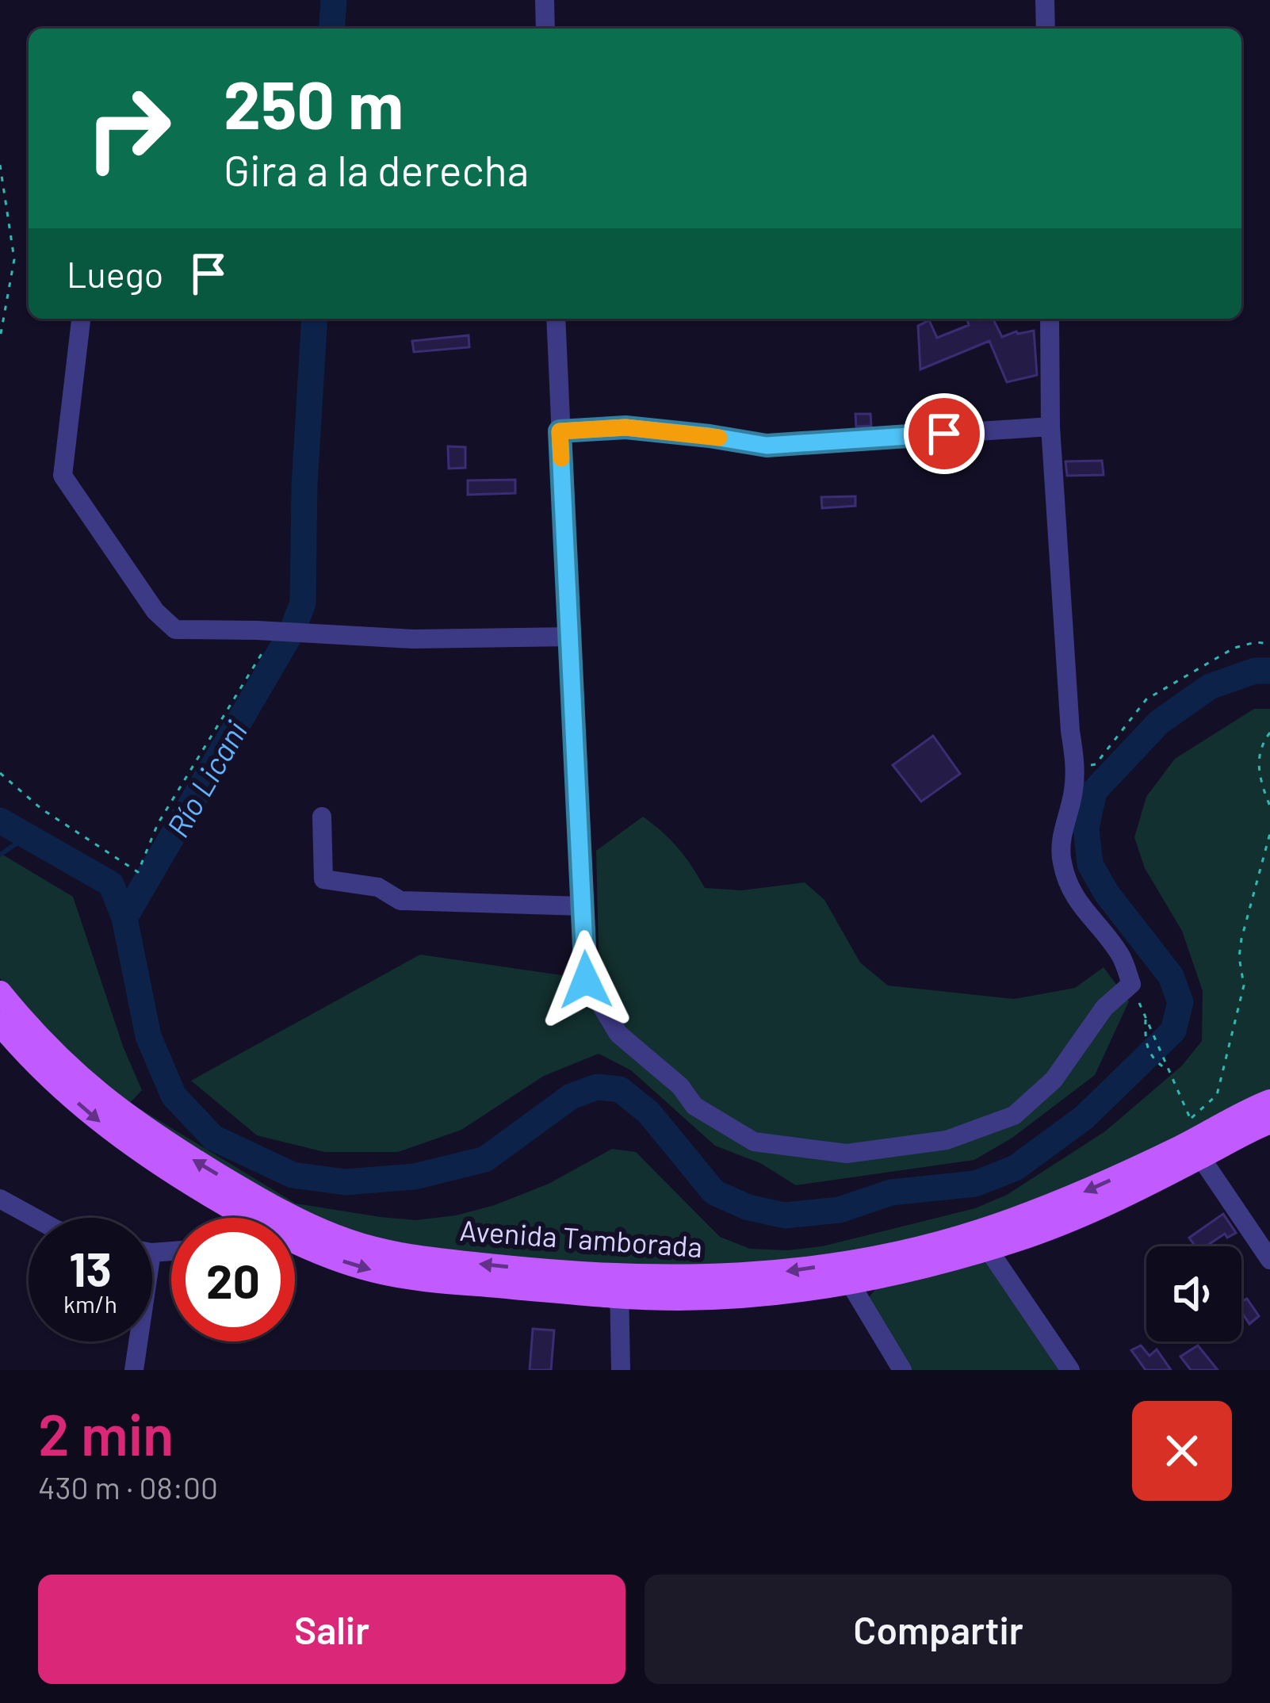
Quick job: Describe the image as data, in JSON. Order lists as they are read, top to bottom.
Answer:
{
  "streets": {
    "main road": ["Avenida Tamborada"]
  },
  "water": ["Río Licani"],
  "page": {
    "turn": ["250 m", "Gira a la derecha"],
    "then": "Luego",
    "speed": "13 km/h",
    "limit": "20",
    "heading": ["2 min", "430 m · 08:00"],
    "buttons": ["Salir", "Compartir"]
  }
}
